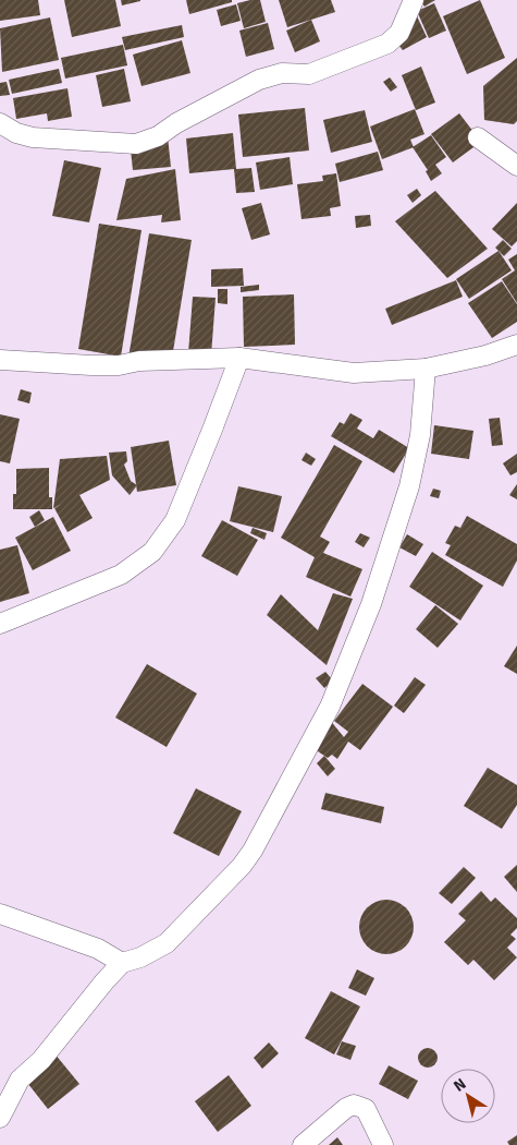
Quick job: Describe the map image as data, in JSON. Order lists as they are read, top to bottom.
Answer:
{
  "north": "top left"
}
